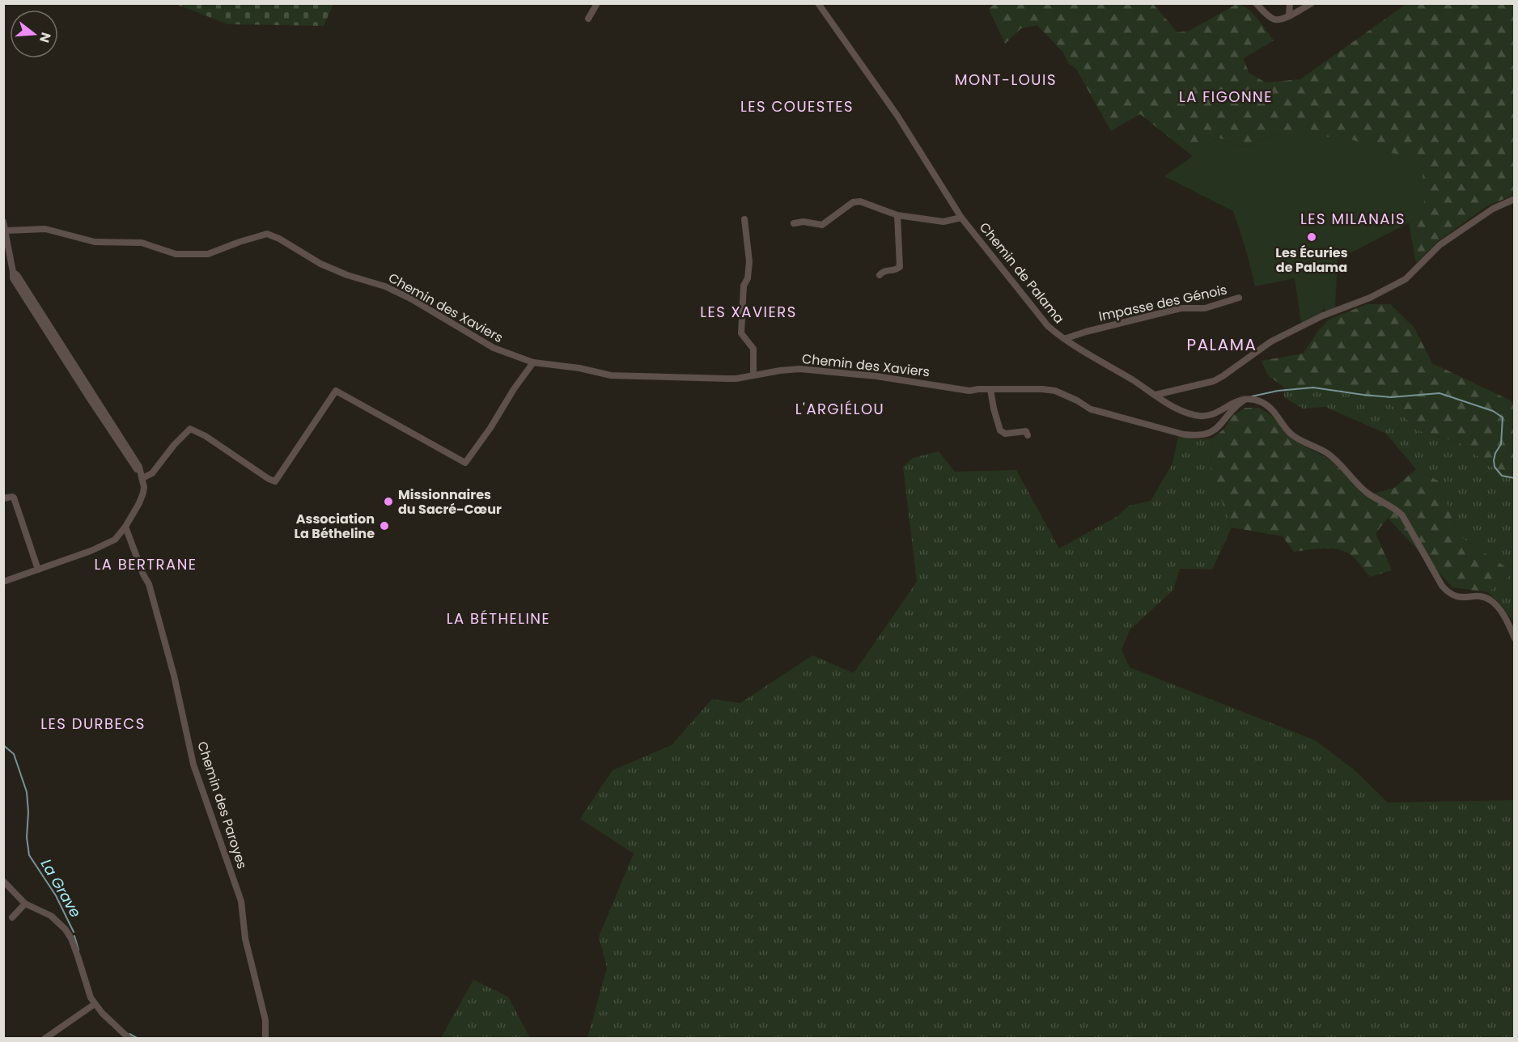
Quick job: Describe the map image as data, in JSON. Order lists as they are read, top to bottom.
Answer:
{
  "streets": {
    "street": [
      "Chemin de Palama",
      "Impasse des Génois",
      "Chemin des Xaviers",
      "Chemin des Paroyes"
    ]
  },
  "crossings": [
    ["Chemin de Palama", "Impasse des Génois"],
    ["Chemin de Palama", "Chemin des Xaviers"]
  ],
  "districts": [
    "MONT-LOUIS",
    "LA FIGONNE",
    "LES COUESTES",
    "LES MILANAIS",
    "LES XAVIERS",
    "PALAMA",
    "L'ARGIÉLOU",
    "LA BERTRANE",
    "LA BÉTHELINE",
    "LES DURBECS"
  ],
  "water": ["La Grave"],
  "places": ["Les Écuries de Palama", "Missionnaires du Sacré-Cœur", "Association La Bétheline"],
  "north": "right"
}
